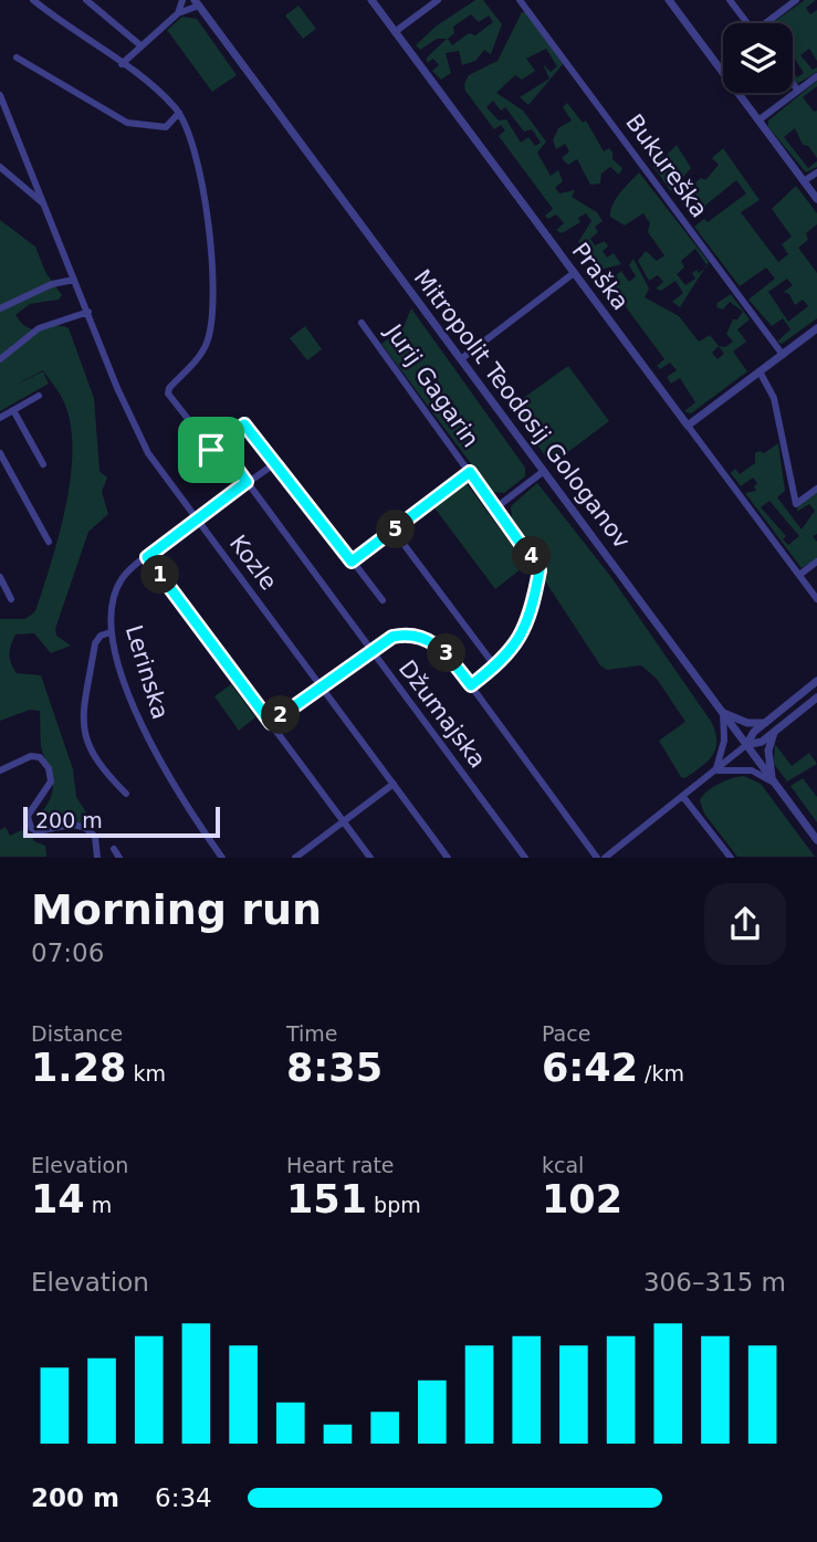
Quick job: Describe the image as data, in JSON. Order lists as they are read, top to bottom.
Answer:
{
  "streets": {
    "street": [
      "Bukureška",
      "Praška",
      "Jurij Gagarin",
      "Mitropolit Teodosij Gologanov",
      "Kozle",
      "Lerinska",
      "Džumajska"
    ]
  },
  "crossings": [
    ["Kozle", "Lerinska"],
    ["Lerinska", "Džumajska"]
  ],
  "scale_bar": "200 m",
  "page": {
    "pins": [
      "5",
      "4",
      "1",
      "3",
      "2"
    ],
    "scale": "200 m",
    "heading": ["Morning run", "07:06"],
    "stats": [
      ["Distance", "1.28 km"],
      ["Time", "8:35"],
      ["Pace", "6:42 /km"],
      ["Elevation", "14 m"],
      ["Heart rate", "151 bpm"],
      ["kcal", "102"]
    ],
    "chart": ["Elevation", "306–315 m"],
    "list": [
      {
        "name": "200 m",
        "note": "6:34"
      }
    ]
  }
}
